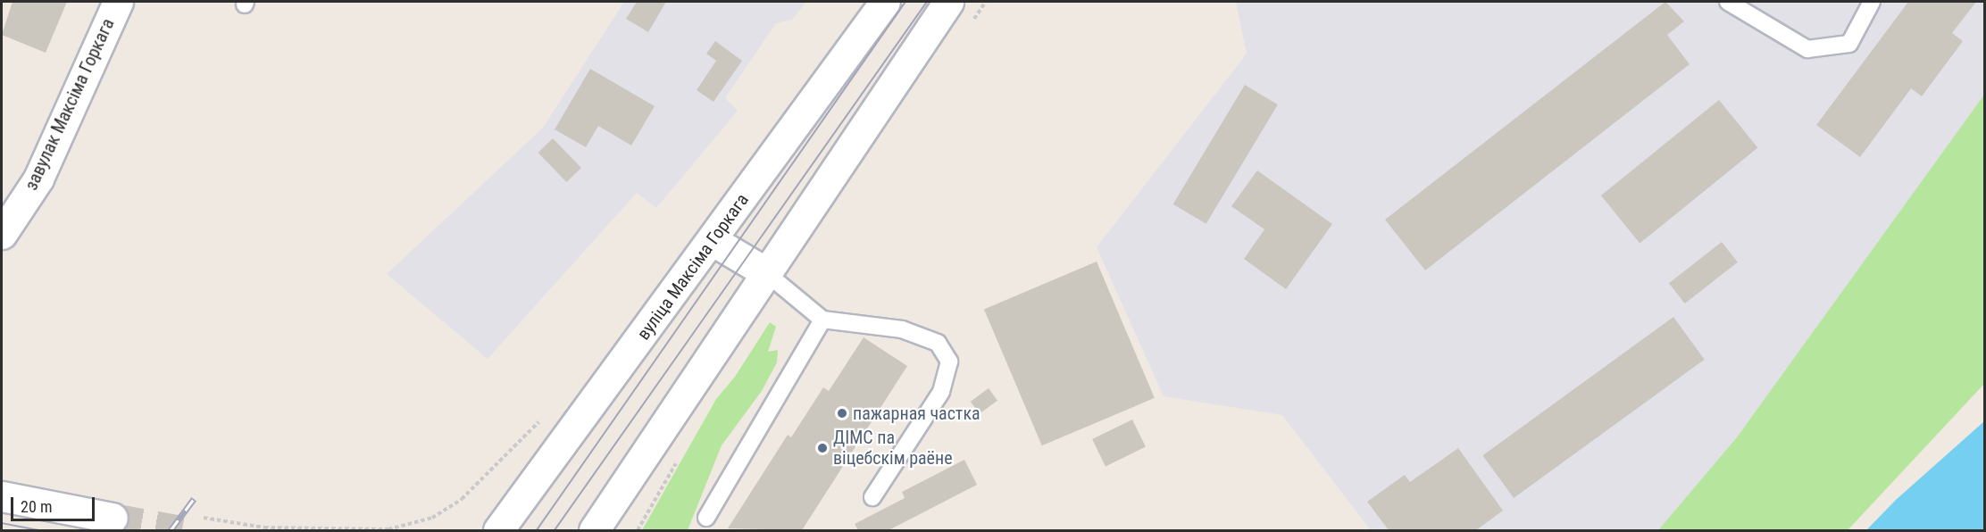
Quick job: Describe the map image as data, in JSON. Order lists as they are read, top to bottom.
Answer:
{
  "streets": {
    "main road": ["завулак Максіма Горкага", "вуліца Максіма Горкага"]
  },
  "places": ["пажарная частка", "ДІМС па віцебскім раёне"],
  "scale_bar": "20 m"
}
